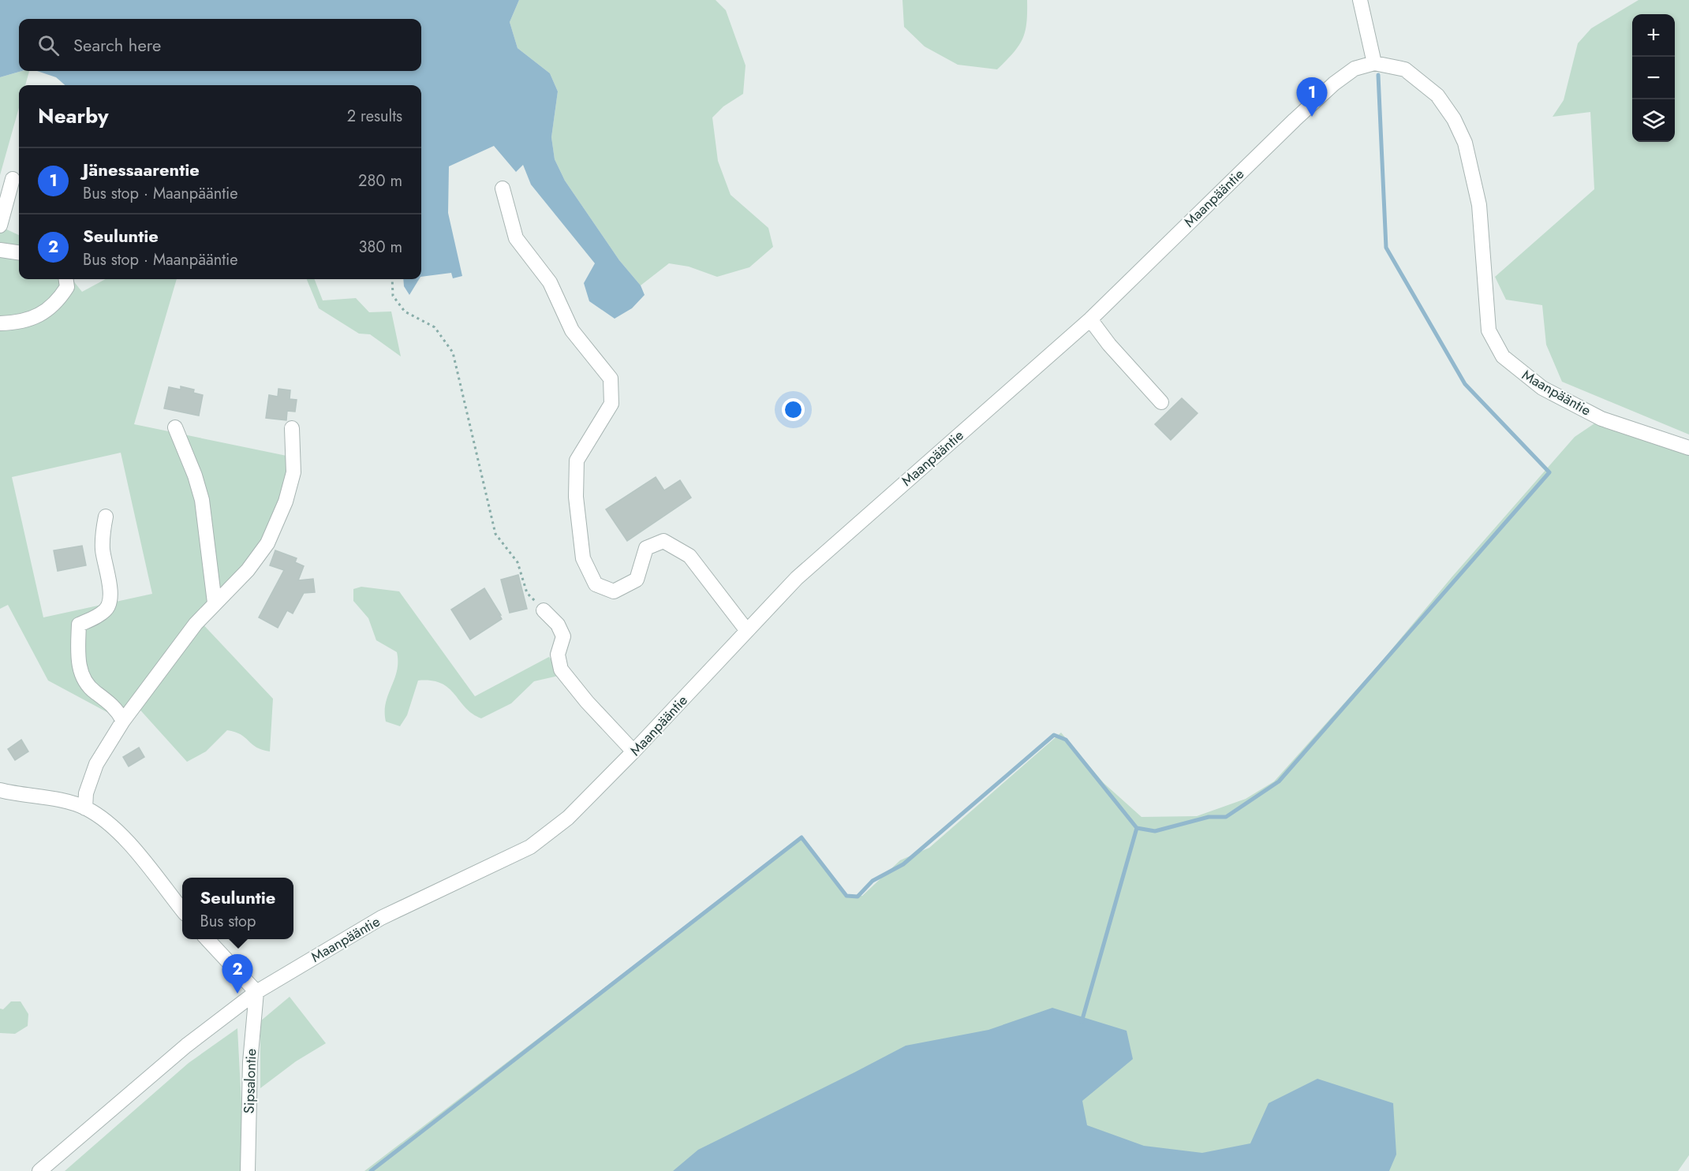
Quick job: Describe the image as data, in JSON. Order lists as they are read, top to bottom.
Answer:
{
  "streets": {
    "street": ["Maanpääntie", "Sipsalontie"]
  },
  "crossings": [
    ["Maanpääntie", "Sipsalontie"]
  ],
  "page": {
    "map_buttons": ["+", "−"],
    "search": "Search here",
    "pins": ["1", "2"],
    "heading": ["Nearby", "2 results"],
    "list": [
      {
        "mark": "1",
        "name": "Jänessaarentie",
        "note": "Bus stop · Maanpääntie",
        "value": "280 m"
      },
      {
        "mark": "2",
        "name": "Seuluntie",
        "note": "Bus stop · Maanpääntie",
        "value": "380 m"
      }
    ],
    "popup": ["Seuluntie", "Bus stop"]
  }
}
